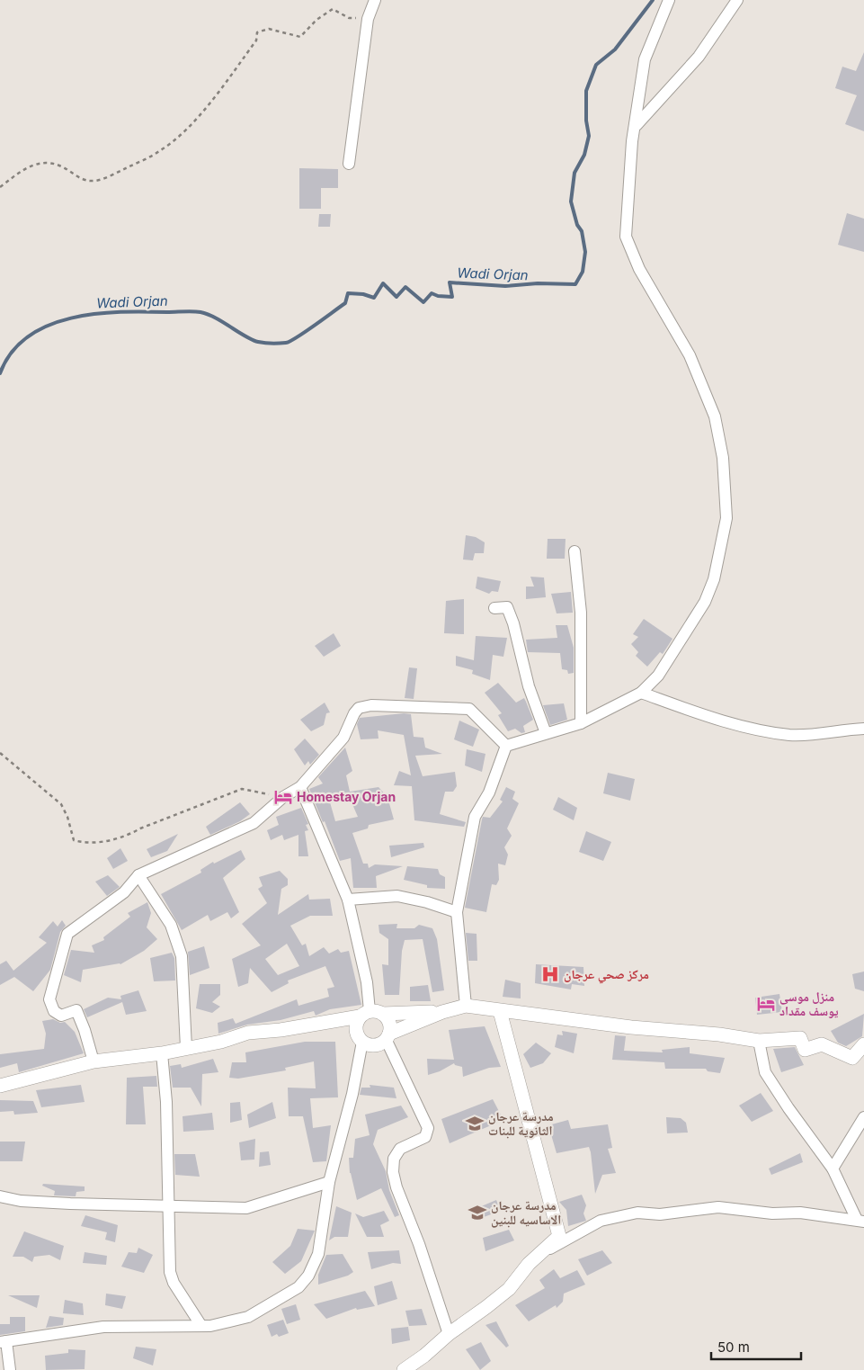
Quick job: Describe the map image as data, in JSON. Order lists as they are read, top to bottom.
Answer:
{
  "water": ["Wadi Orjan"],
  "places": {
    "hotel": ["Homestay Orjan", "منزل موسى يوسف مقداد"],
    "hospital": ["مركز صحي عرجان"],
    "school or university": ["مدرسة عرجان الثانوية للبنات", "مدرسة عرجان الاساسيه للبنين"]
  },
  "scale_bar": "50 m"
}
